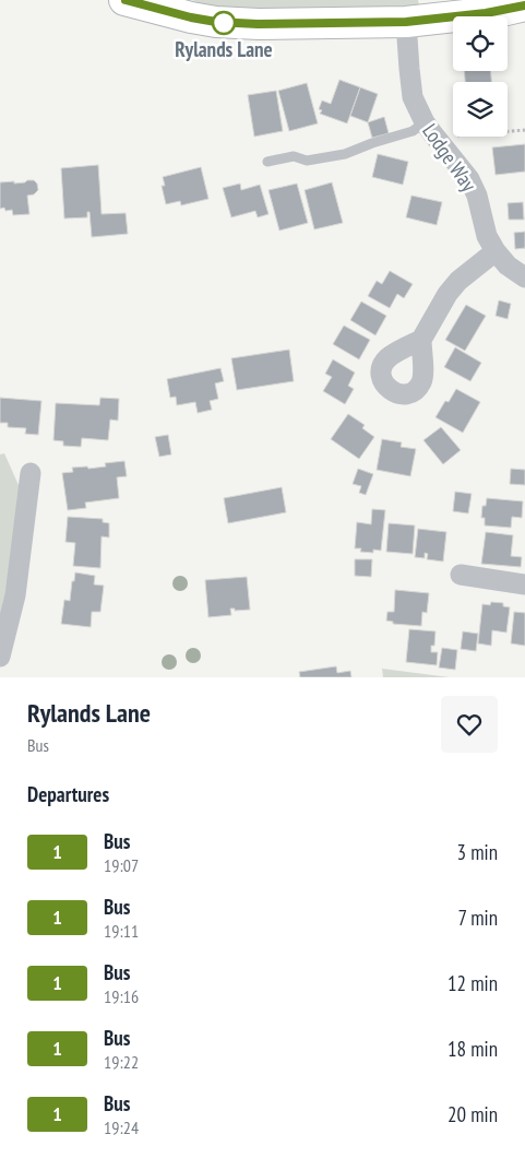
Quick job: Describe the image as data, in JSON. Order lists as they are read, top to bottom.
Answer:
{
  "streets": {
    "street": ["Lodge Way"]
  },
  "places": ["Rylands Lane"],
  "lines": ["bus line 1"],
  "page": {
    "heading": [
      ["Rylands Lane", "Bus"],
      "Departures"
    ],
    "list": [
      {
        "mark": "1",
        "name": "Bus",
        "note": "19:07",
        "value": "3 min"
      },
      {
        "mark": "1",
        "name": "Bus",
        "note": "19:11",
        "value": "7 min"
      },
      {
        "mark": "1",
        "name": "Bus",
        "note": "19:16",
        "value": "12 min"
      },
      {
        "mark": "1",
        "name": "Bus",
        "note": "19:22",
        "value": "18 min"
      },
      {
        "mark": "1",
        "name": "Bus",
        "note": "19:24",
        "value": "20 min"
      }
    ]
  }
}
